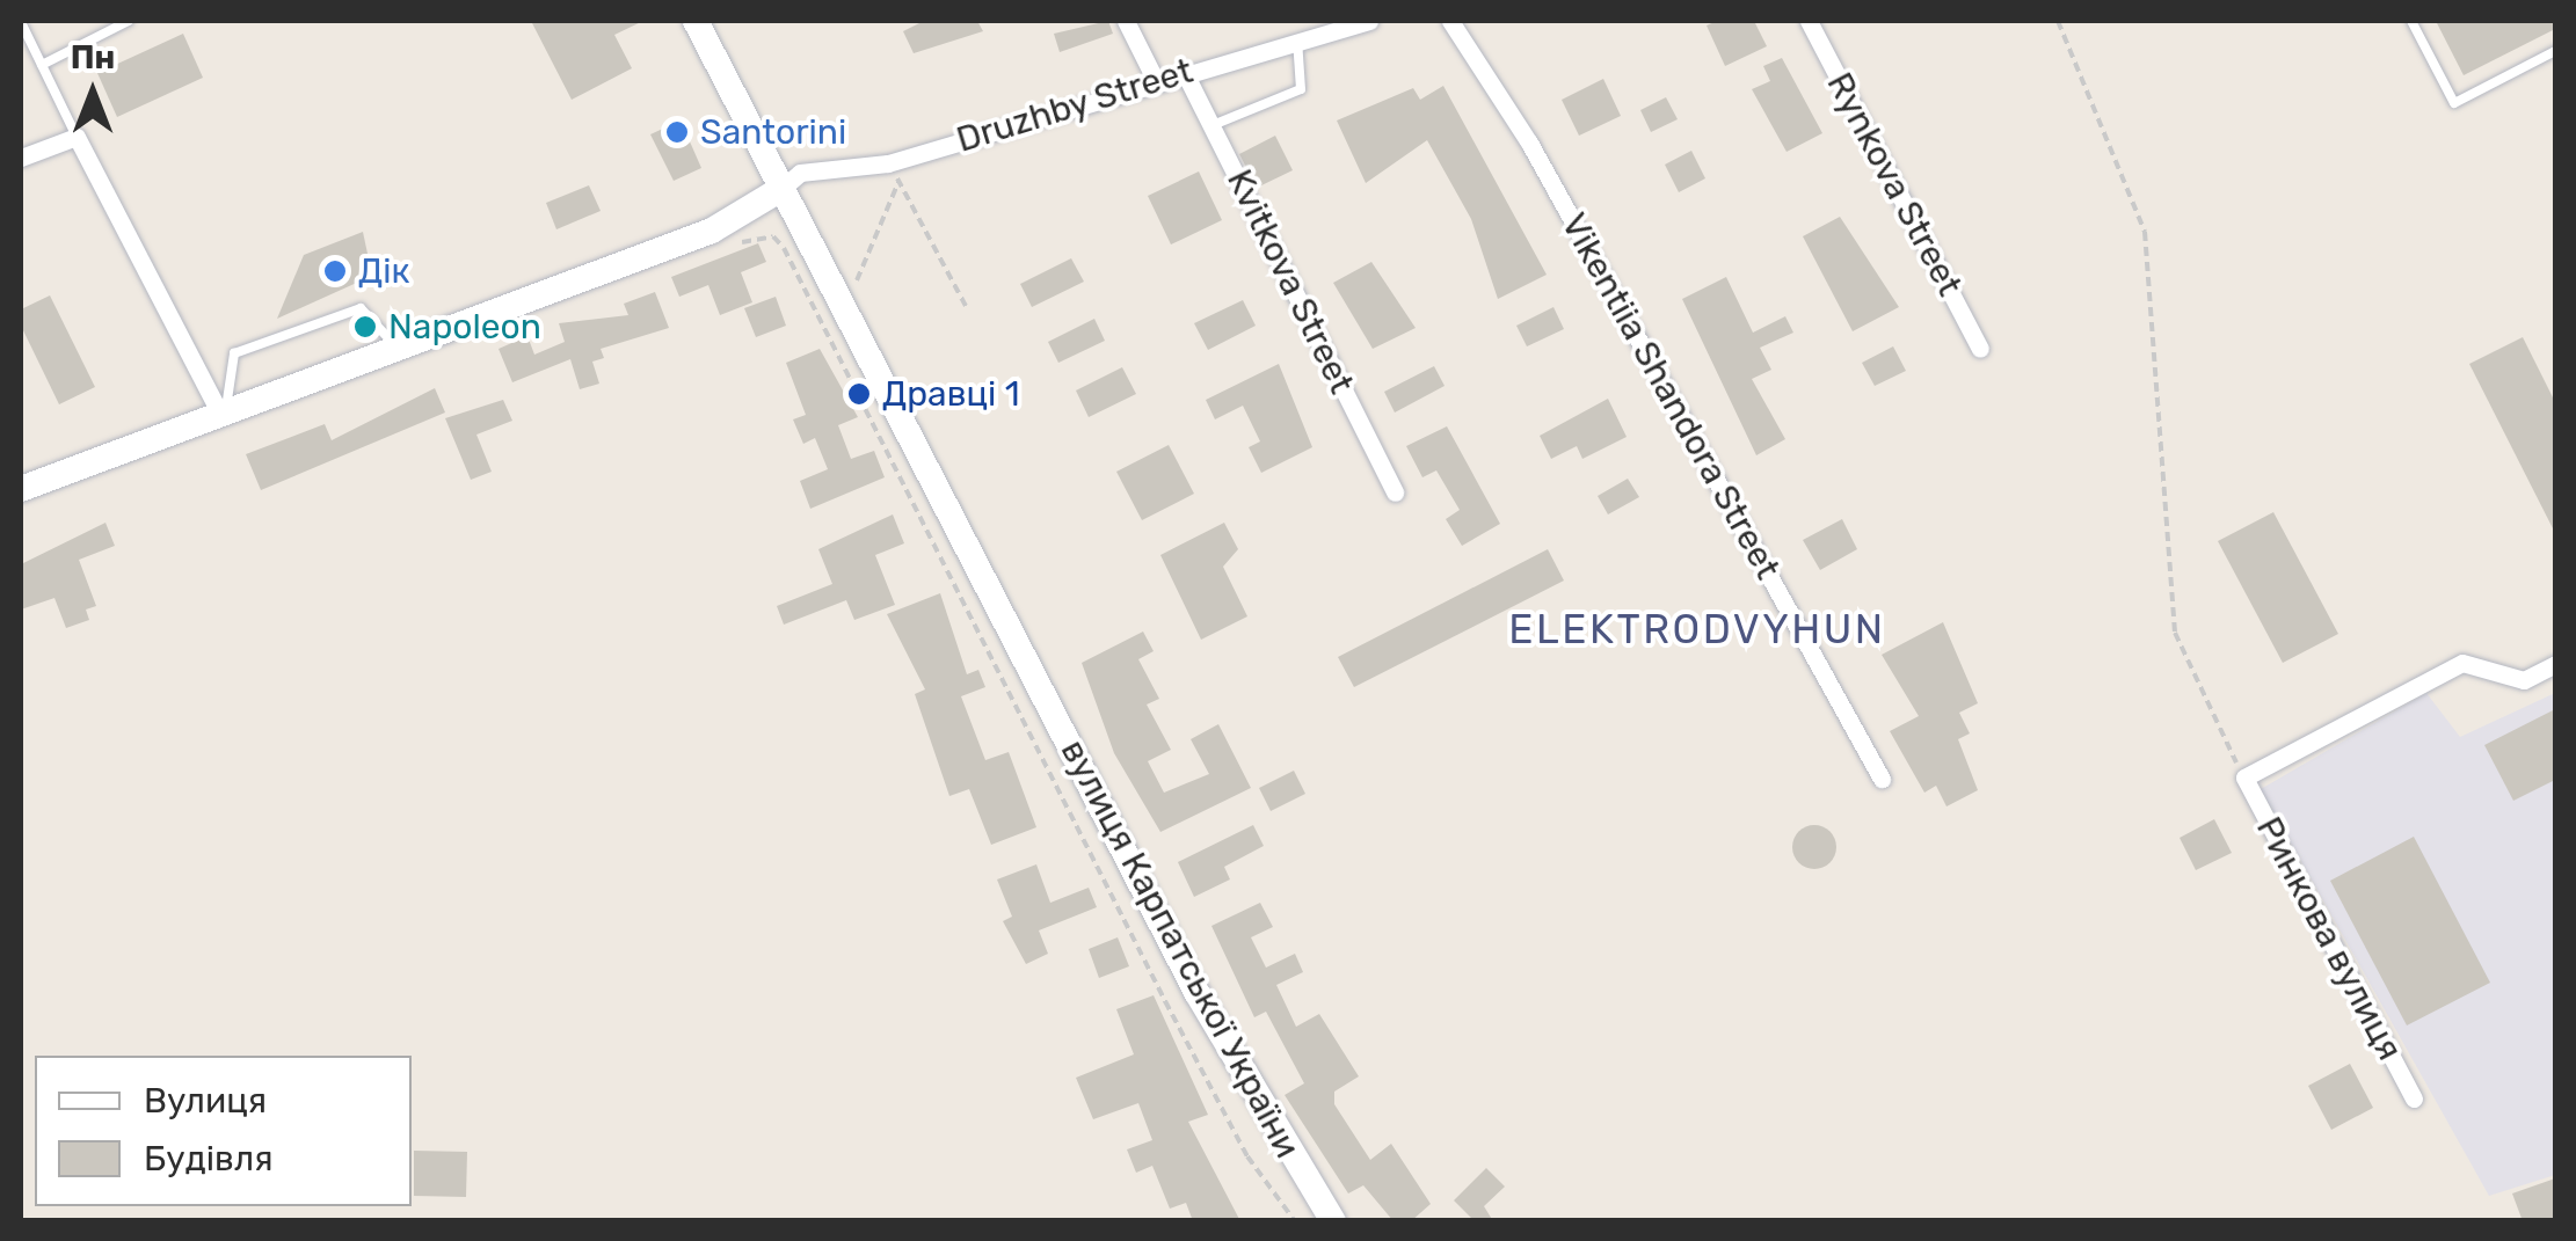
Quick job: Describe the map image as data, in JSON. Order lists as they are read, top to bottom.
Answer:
{
  "streets": {
    "main road": ["вулиця Карпатської України"],
    "street": [
      "Druzhby Street",
      "Rynkova Street",
      "Kvitkova Street",
      "Vikentiia Shandora Street",
      "Ринкова вулиця"
    ]
  },
  "crossings": [
    ["Druzhby Street", "Kvitkova Street"],
    ["Druzhby Street", "вулиця Карпатської України"]
  ],
  "districts": ["ELEKTRODVYHUN"],
  "places": [
    "Santorini",
    "Дік",
    "Napoleon",
    "Дравці 1"
  ],
  "legend": ["Вулиця", "Будівля"],
  "north": "top"
}
